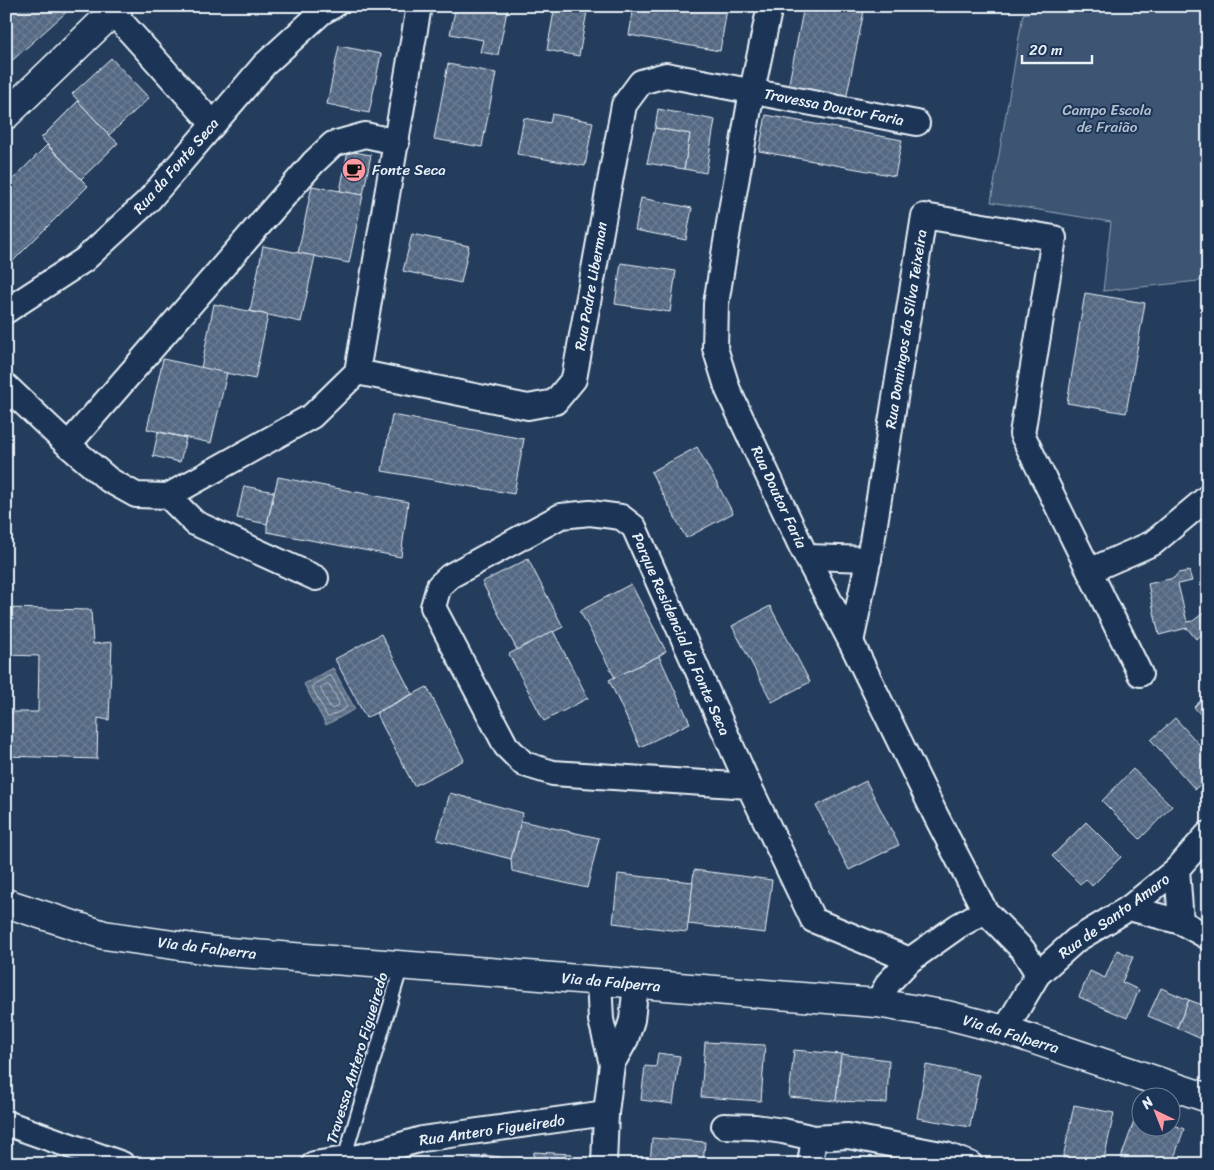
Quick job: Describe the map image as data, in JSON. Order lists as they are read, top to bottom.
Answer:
{
  "streets": {
    "main road": ["Via da Falperra"],
    "street": [
      "Travessa Doutor Faria",
      "Rua da Fonte Seca",
      "Rua Padre Liberman",
      "Rua Domingos da Silva Teixeira",
      "Rua Doutor Faria",
      "Parque Residencial da Fonte Seca",
      "Rua de Santo Amaro",
      "Rua Antero Figueiredo"
    ],
    "lane": ["Travessa Antero Figueiredo"]
  },
  "crossings": [
    ["Travessa Doutor Faria", "Rua Padre Liberman"],
    ["Travessa Doutor Faria", "Rua Doutor Faria"],
    ["Rua Padre Liberman", "Rua Doutor Faria"],
    ["Rua Domingos da Silva Teixeira", "Rua Doutor Faria"],
    ["Rua Doutor Faria", "Rua de Santo Amaro"],
    ["Rua de Santo Amaro", "Via da Falperra"],
    ["Via da Falperra", "Travessa Antero Figueiredo"],
    ["Travessa Antero Figueiredo", "Rua Antero Figueiredo"]
  ],
  "parks": ["Campo Escola de Fraião"],
  "places": {
    "cafe": ["Fonte Seca"]
  },
  "scale_bar": "20 m",
  "north": "top left"
}
